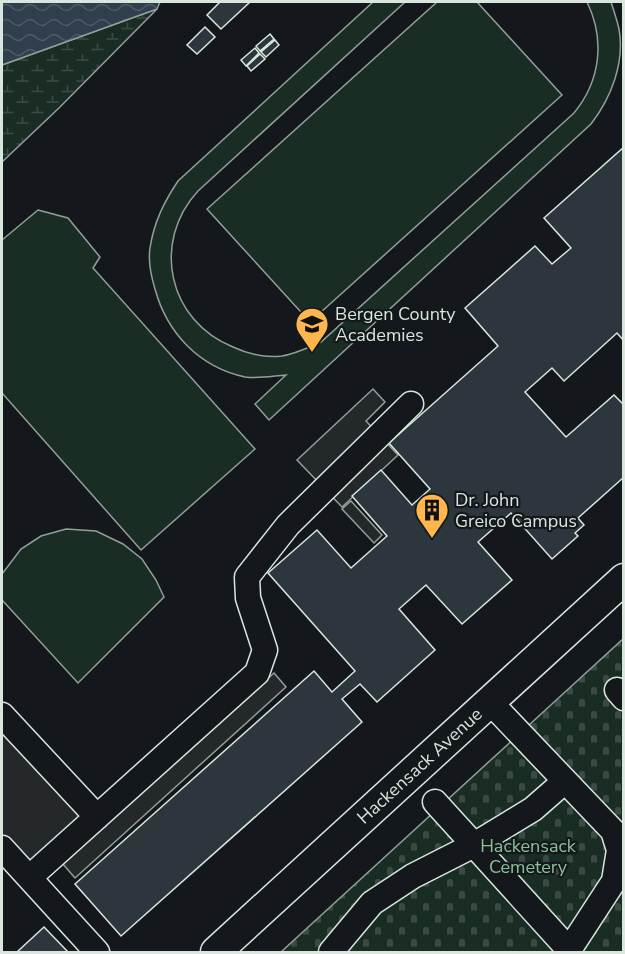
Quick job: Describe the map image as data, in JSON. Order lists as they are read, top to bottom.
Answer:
{
  "streets": {
    "main road": ["Hackensack Avenue"]
  },
  "parks": ["Hackensack Cemetery"],
  "places": {
    "school or university": ["Bergen County Academies"],
    "building": ["Dr. John Greico Campus"]
  }
}
